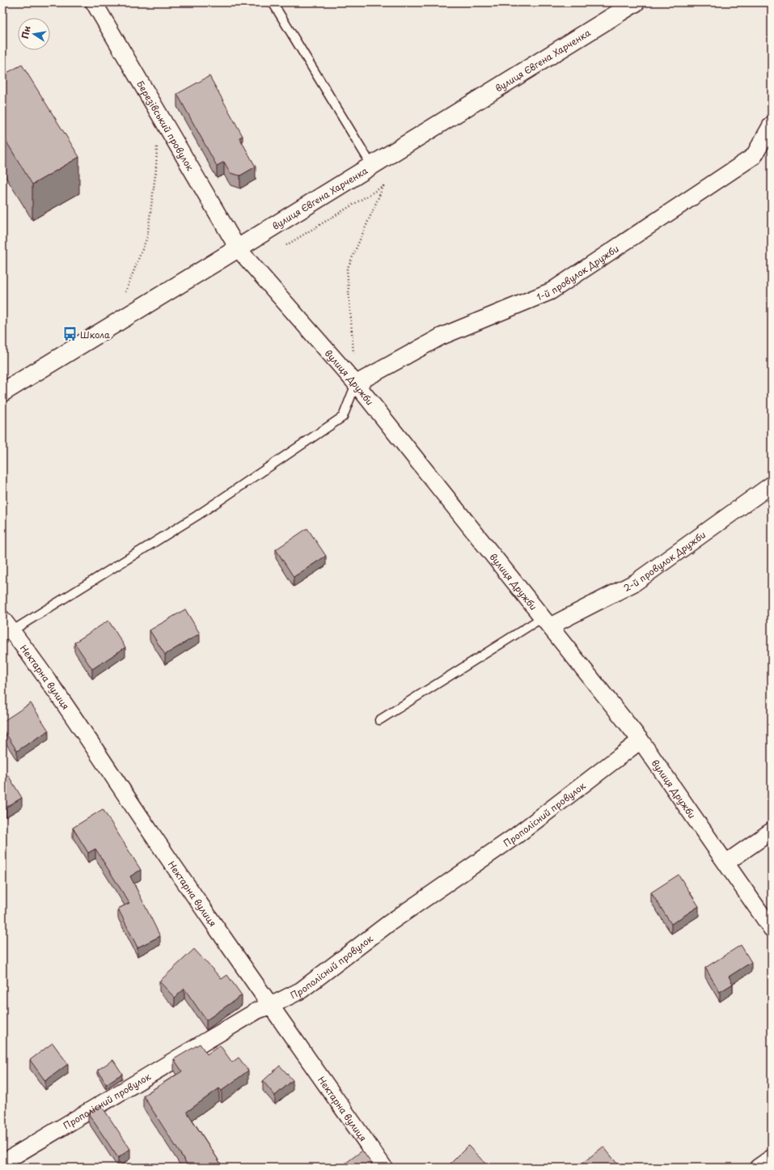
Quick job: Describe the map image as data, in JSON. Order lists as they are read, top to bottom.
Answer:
{
  "streets": {
    "main road": ["вулиця Євгена Харченка"],
    "street": [
      "Березівський провулок",
      "1-й провулок Дружби",
      "вулиця Дружби",
      "2-й провулок Дружби",
      "Нектарна вулиця",
      "Прополісний провулок"
    ]
  },
  "crossings": [
    ["вулиця Євгена Харченка", "Березівський провулок"],
    ["вулиця Євгена Харченка", "вулиця Дружби"],
    ["Березівський провулок", "вулиця Дружби"],
    ["1-й провулок Дружби", "вулиця Дружби"],
    ["вулиця Дружби", "2-й провулок Дружби"],
    ["вулиця Дружби", "Прополісний провулок"],
    ["Нектарна вулиця", "Прополісний провулок"]
  ],
  "places": {
    "bus stop": ["Школа"]
  },
  "north": "left"
}
